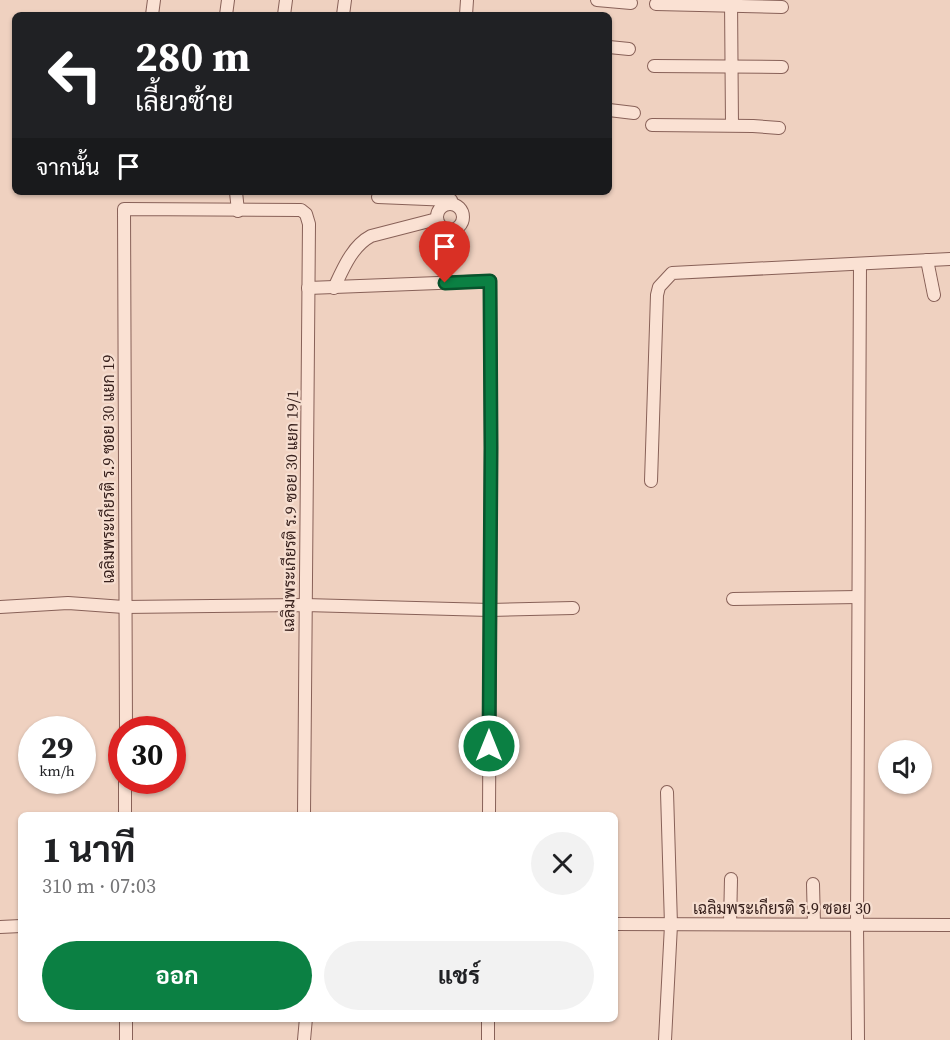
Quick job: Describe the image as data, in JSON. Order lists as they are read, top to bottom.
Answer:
{
  "streets": {
    "street": ["เฉลิมพระเกียรติ ร.9 ซอย 30 แยก 19", "เฉลิมพระเกียรติ ร.9 ซอย 30 แยก 19/1", "เฉลิมพระเกียรติ ร.9 ซอย 30"]
  },
  "crossings": [
    ["เฉลิมพระเกียรติ ร.9 ซอย 30 แยก 19", "เฉลิมพระเกียรติ ร.9 ซอย 30 แยก 19/1"]
  ],
  "page": {
    "turn": ["280 m", "เลี้ยวซ้าย"],
    "then": "จากนั้น",
    "speed": "29 km/h",
    "limit": "30",
    "heading": ["1 นาที", "310 m · 07:03"],
    "buttons": ["ออก", "แชร์"]
  }
}
